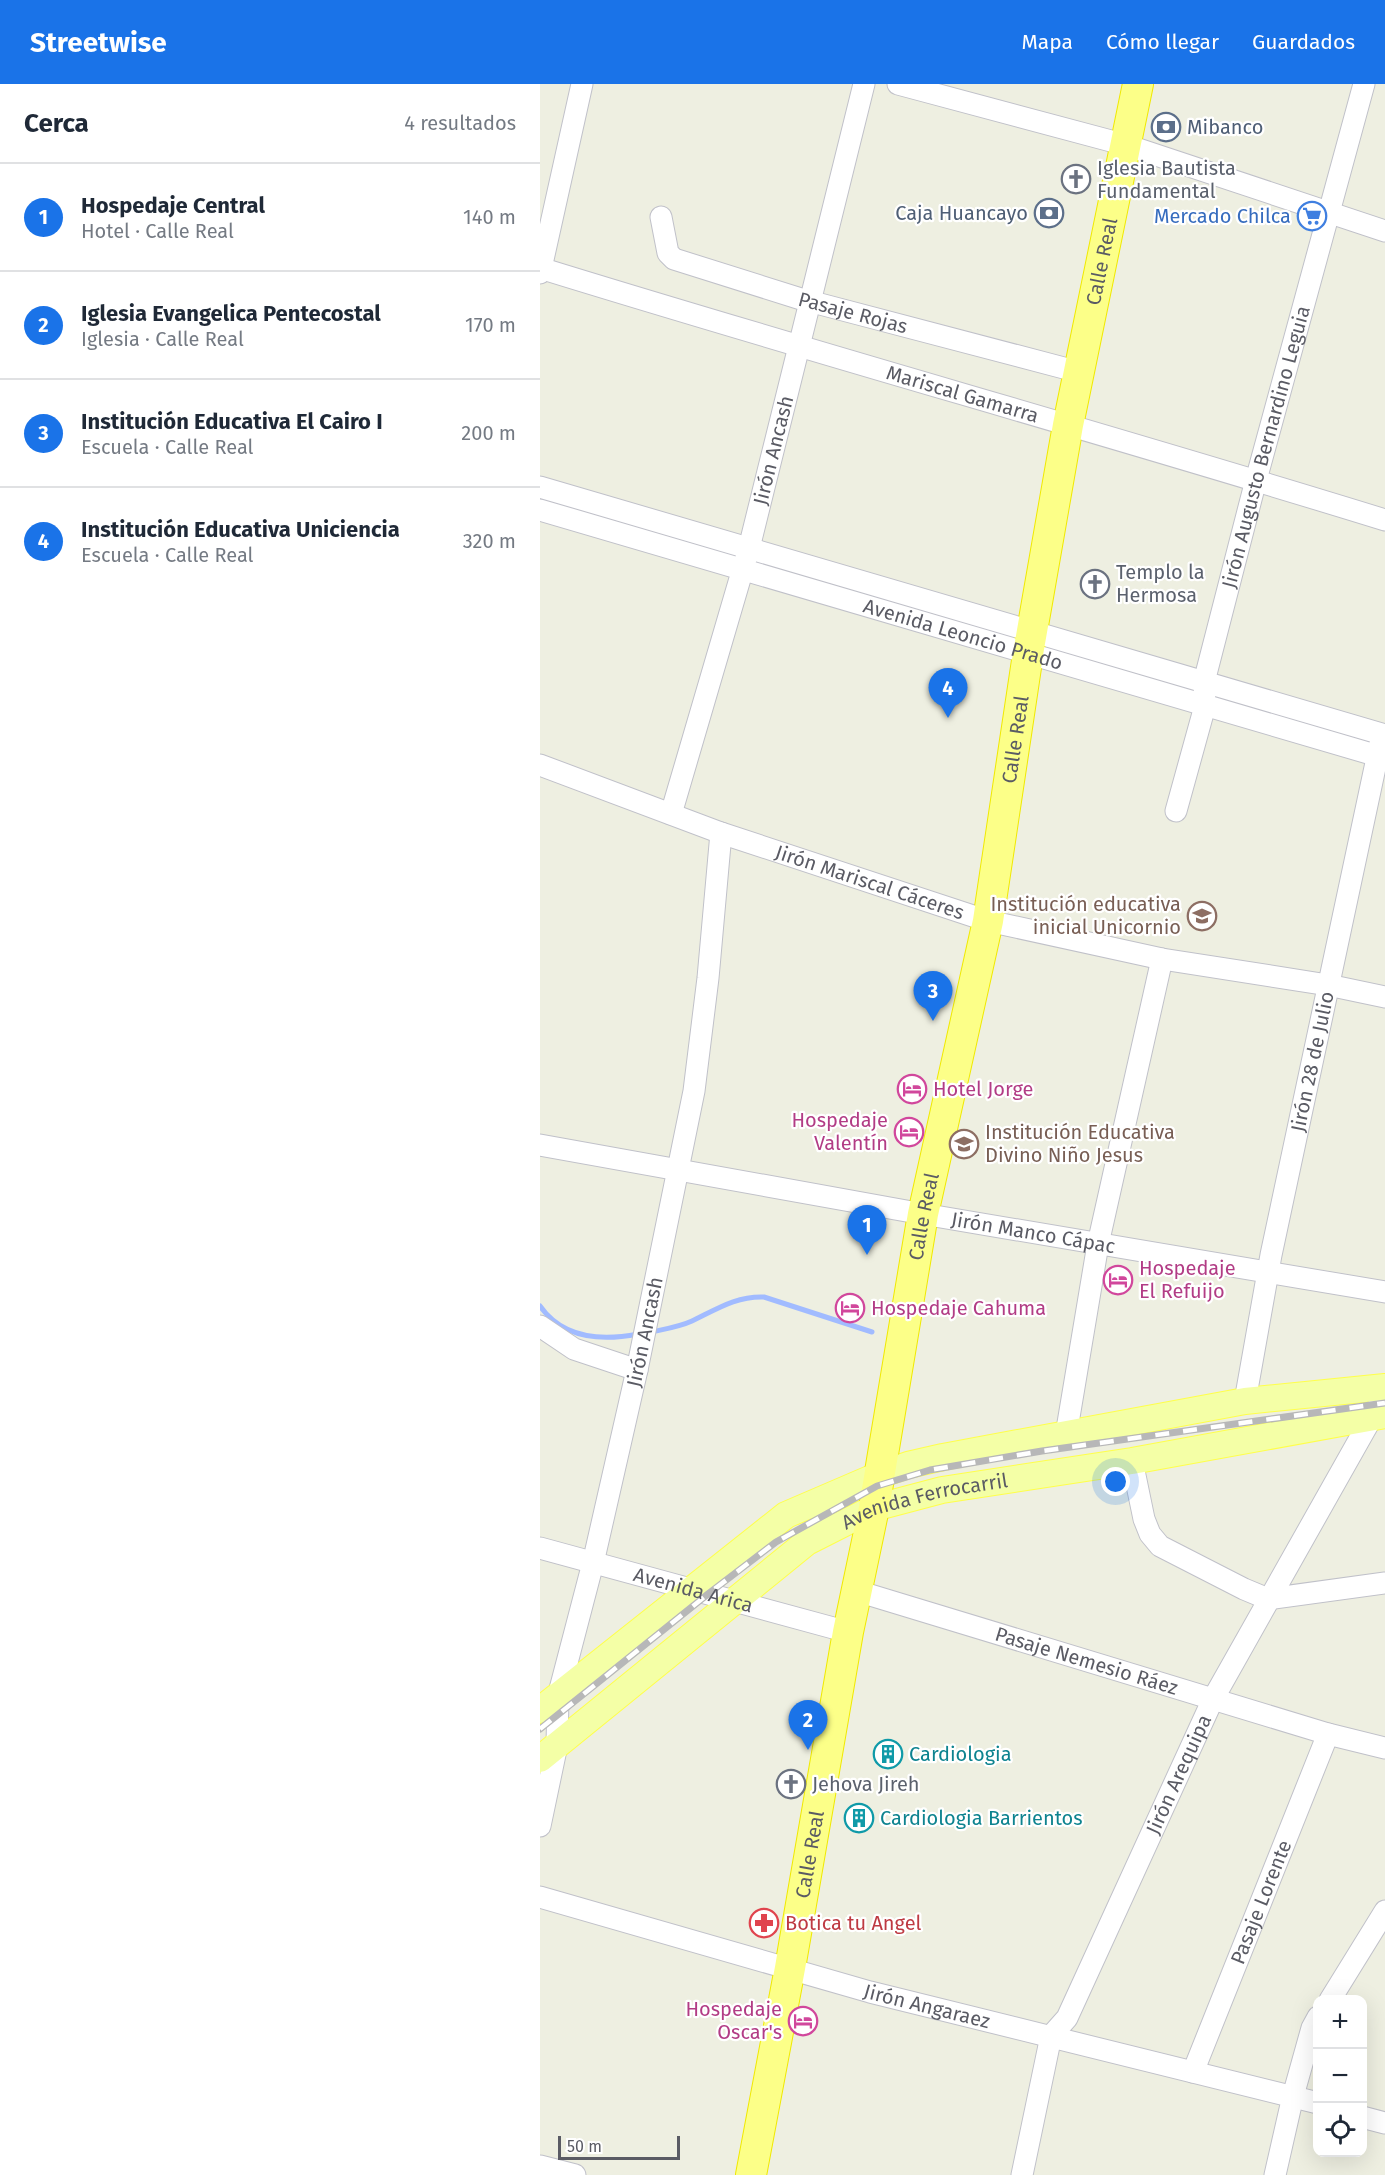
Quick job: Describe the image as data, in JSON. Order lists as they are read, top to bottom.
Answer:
{
  "streets": {
    "highway": ["Calle Real"],
    "main road": ["Avenida Ferrocarril"],
    "street": [
      "Pasaje Rojas",
      "Mariscal Gamarra",
      "Jirón Augusto Bernardino Leguia",
      "Jirón Ancash",
      "Avenida Leoncio Prado",
      "Jirón Mariscal Cáceres",
      "Jirón 28 de Julio",
      "Jirón Manco Cápac",
      "Avenida Arica",
      "Pasaje Nemesio Ráez",
      "Jirón Arequipa",
      "Pasaje Lorente",
      "Jirón Angaraez"
    ]
  },
  "crossings": [
    ["Calle Real", "Pasaje Rojas"],
    ["Calle Real", "Mariscal Gamarra"],
    ["Calle Real", "Avenida Leoncio Prado"],
    ["Calle Real", "Jirón Mariscal Cáceres"],
    ["Calle Real", "Jirón Manco Cápac"],
    ["Calle Real", "Avenida Ferrocarril"],
    ["Calle Real", "Avenida Arica"],
    ["Calle Real", "Pasaje Nemesio Ráez"],
    ["Calle Real", "Jirón Angaraez"],
    ["Pasaje Rojas", "Jirón Ancash"],
    ["Mariscal Gamarra", "Jirón Augusto Bernardino Leguia"],
    ["Mariscal Gamarra", "Jirón Ancash"],
    ["Jirón Augusto Bernardino Leguia", "Avenida Leoncio Prado"],
    ["Jirón Ancash", "Avenida Leoncio Prado"],
    ["Jirón Ancash", "Jirón Mariscal Cáceres"],
    ["Jirón Ancash", "Jirón Manco Cápac"],
    ["Jirón Ancash", "Avenida Ferrocarril"],
    ["Jirón Ancash", "Avenida Arica"],
    ["Avenida Leoncio Prado", "Jirón 28 de Julio"],
    ["Jirón Mariscal Cáceres", "Jirón 28 de Julio"],
    ["Jirón 28 de Julio", "Jirón Manco Cápac"],
    ["Jirón 28 de Julio", "Avenida Ferrocarril"],
    ["Avenida Ferrocarril", "Avenida Arica"],
    ["Avenida Ferrocarril", "Jirón Arequipa"],
    ["Pasaje Nemesio Ráez", "Jirón Arequipa"],
    ["Pasaje Nemesio Ráez", "Pasaje Lorente"],
    ["Jirón Arequipa", "Jirón Angaraez"],
    ["Pasaje Lorente", "Jirón Angaraez"]
  ],
  "places": {
    "bank": ["Mibanco", "Caja Huancayo"],
    "church": ["Iglesia Bautista Fundamental", "Templo la Hermosa", "Jehova Jireh"],
    "supermarket": ["Mercado Chilca"],
    "school or university": ["Institución educativa inicial Unicornio", "Institución Educativa Divino Niño Jesus"],
    "hotel": [
      "Hotel Jorge",
      "Hospedaje Valentín",
      "Hospedaje El Refuijo",
      "Hospedaje Cahuma",
      "Hospedaje Oscar's"
    ],
    "building": ["Cardiologia", "Cardiologia Barrientos"],
    "pharmacy": ["Botica tu Angel"]
  },
  "scale_bar": "50 m",
  "page": {
    "header": "Streetwise",
    "nav": ["Mapa", "Cómo llegar", "Guardados"],
    "heading": ["Cerca", "4 resultados"],
    "list": [
      {
        "mark": "1",
        "name": "Hospedaje Central",
        "note": "Hotel · Calle Real",
        "value": "140 m"
      },
      {
        "mark": "2",
        "name": "Iglesia Evangelica Pentecostal",
        "note": "Iglesia · Calle Real",
        "value": "170 m"
      },
      {
        "mark": "3",
        "name": "Institución Educativa El Cairo I",
        "note": "Escuela · Calle Real",
        "value": "200 m"
      },
      {
        "mark": "4",
        "name": "Institución Educativa Uniciencia",
        "note": "Escuela · Calle Real",
        "value": "320 m"
      }
    ],
    "pins": [
      "4",
      "3",
      "1",
      "2"
    ],
    "map_buttons": ["+", "−"],
    "scale": "50 m"
  }
}
